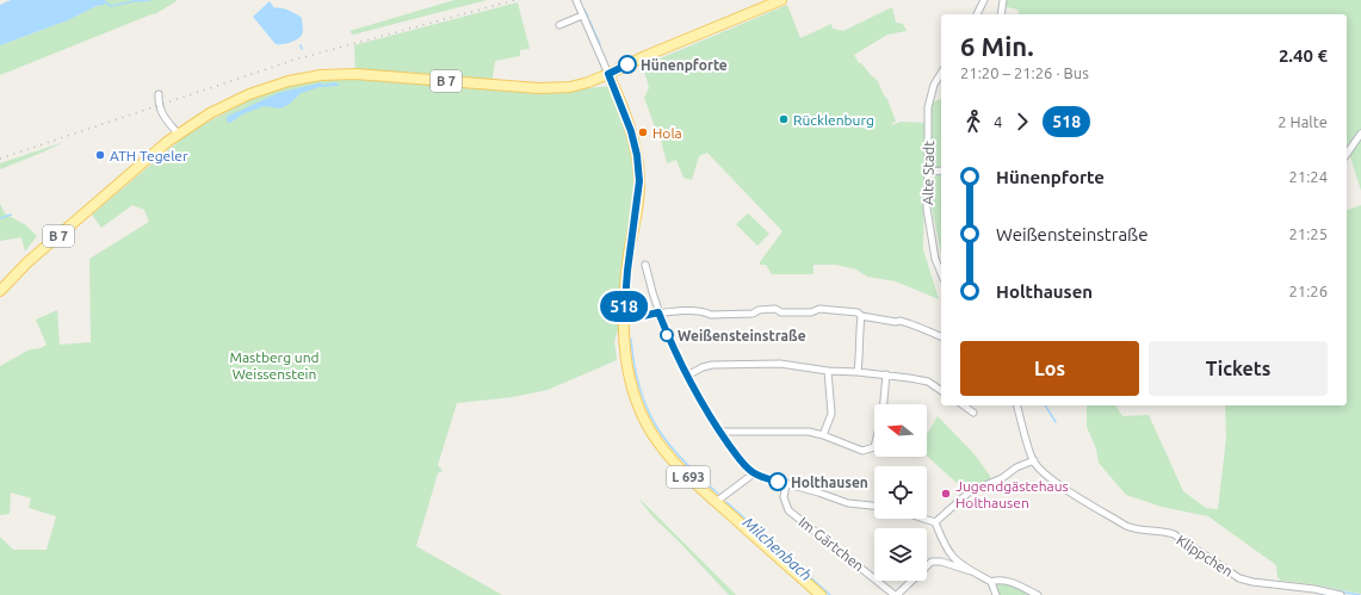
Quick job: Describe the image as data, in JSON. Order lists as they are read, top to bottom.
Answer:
{
  "streets": {
    "main road": ["B 7", "L 693"],
    "street": ["Alte Stadt", "Im Gärtchen", "Klippchen"]
  },
  "crossings": [
    ["B 7", "L 693"]
  ],
  "water": ["Milchenbach"],
  "parks": ["Mastberg und Weissenstein"],
  "places": [
    "Hünenpforte",
    "Rücklenburg",
    "Hola",
    "ATH Tegeler",
    "Weißensteinstraße",
    "Holthausen",
    "Jugendgästehaus Holthausen"
  ],
  "lines": ["bus line 518"],
  "north": "left",
  "page": {
    "on_map": "518",
    "heading": ["6 Min.", "21:20 – 21:26 · Bus", "2.40 €"],
    "legs": ["4", "518", "2 Halte"],
    "list": [
      {
        "name": "Hünenpforte",
        "value": "21:24"
      },
      {
        "name": "Weißensteinstraße",
        "value": "21:25"
      },
      {
        "name": "Holthausen",
        "value": "21:26"
      }
    ],
    "buttons": ["Los", "Tickets"]
  }
}
